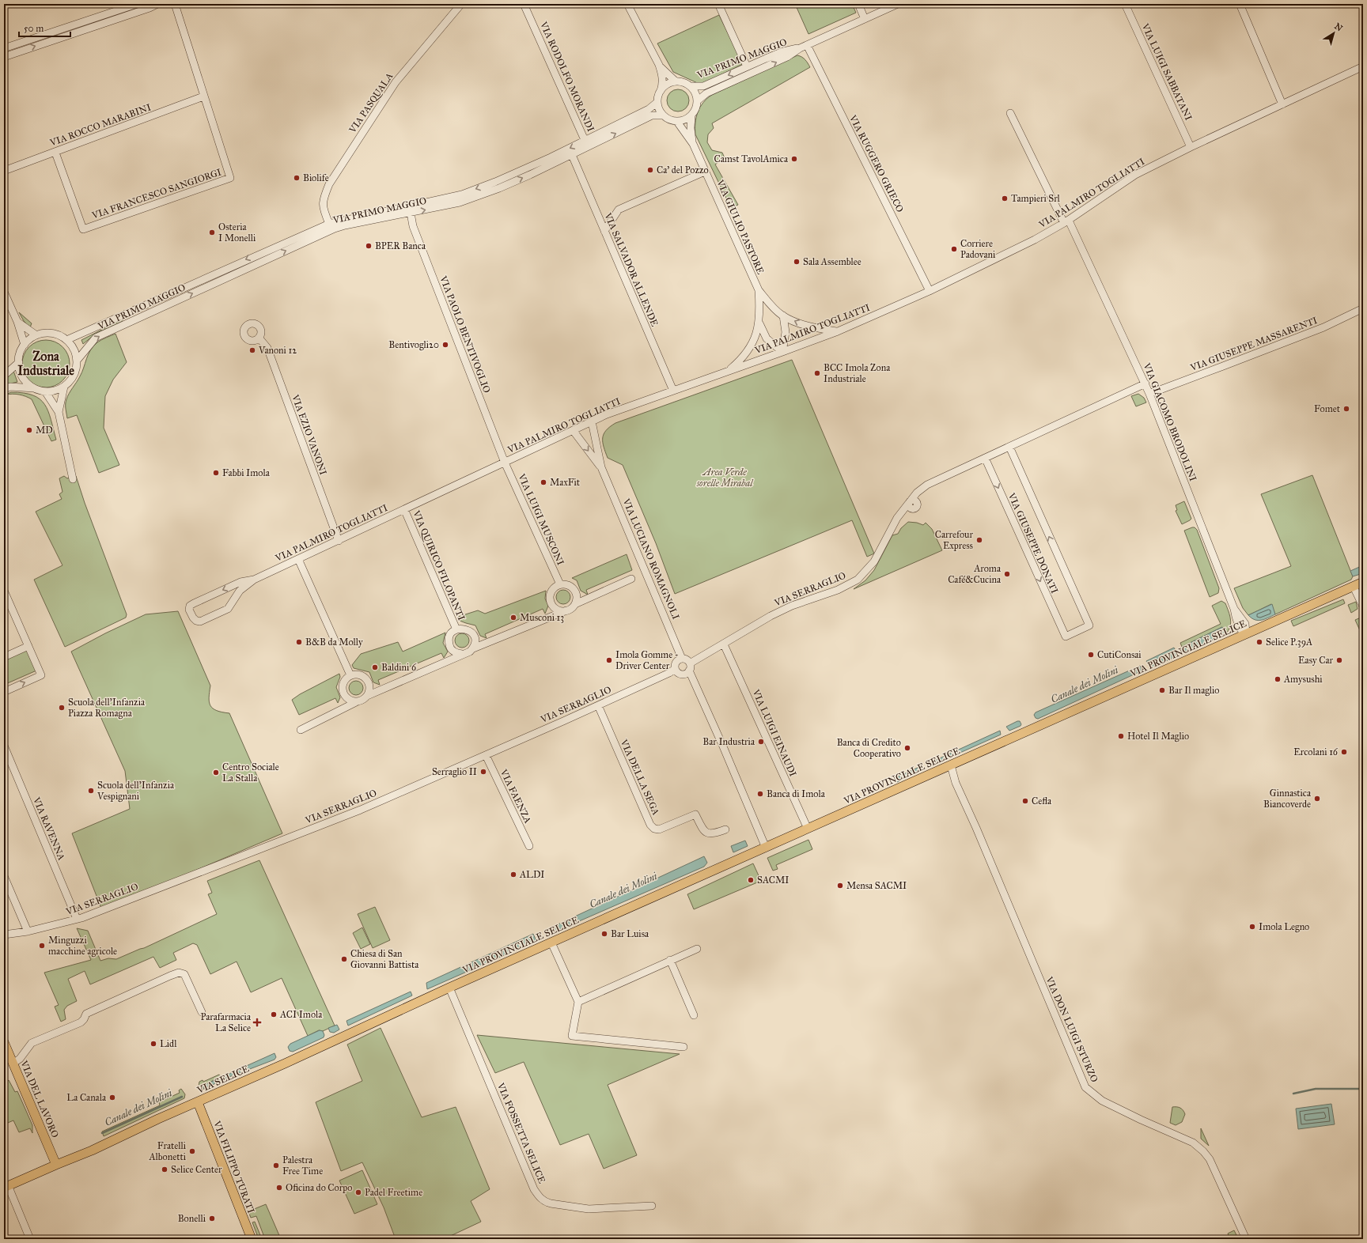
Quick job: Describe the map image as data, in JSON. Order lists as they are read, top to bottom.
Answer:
{
  "streets": {
    "main road": [
      "VIA PROVINCIALE SELICE",
      "VIA SELICE",
      "VIA DEL LAVORO",
      "VIA FILIPPO TURATI"
    ],
    "street": [
      "VIA PRIMO MAGGIO",
      "VIA LUIGI SABBATANI",
      "VIA RODOLFO MORANDI",
      "VIA PASQUALA",
      "VIA ROCCO MARABINI",
      "VIA RUGGERO GRIECO",
      "VIA PALMIRO TOGLIATTI",
      "VIA FRANCESCO SANGIORGI",
      "VIA GIULIO PASTORE",
      "VIA SALVADOR ALLENDE",
      "VIA PAOLO BENTIVOGLIO",
      "VIA GIUSEPPE MASSARENTI",
      "VIA GIACOMO BRODOLINI",
      "VIA EZIO VANONI",
      "VIA LUIGI MUSCONI",
      "VIA GIUSEPPE DONATI",
      "VIA LUCIANO ROMAGNOLI",
      "VIA QUIRICO FILOPANTI",
      "VIA SERRAGLIO",
      "VIA LUIGI EINAUDI",
      "VIA DELLA SEGA",
      "VIA FAENZA",
      "VIA RAVENNA",
      "VIA DON LUIGI STURZO",
      "VIA FOSSETTA SELICE"
    ]
  },
  "crossings": [
    ["VIA PRIMO MAGGIO", "VIA RODOLFO MORANDI"],
    ["VIA PRIMO MAGGIO", "VIA PASQUALA"],
    ["VIA PRIMO MAGGIO", "VIA RUGGERO GRIECO"],
    ["VIA PRIMO MAGGIO", "VIA GIULIO PASTORE"],
    ["VIA PRIMO MAGGIO", "VIA SALVADOR ALLENDE"],
    ["VIA PRIMO MAGGIO", "VIA PAOLO BENTIVOGLIO"],
    ["VIA LUIGI SABBATANI", "VIA PALMIRO TOGLIATTI"],
    ["VIA ROCCO MARABINI", "VIA FRANCESCO SANGIORGI"],
    ["VIA RUGGERO GRIECO", "VIA PALMIRO TOGLIATTI"],
    ["VIA PALMIRO TOGLIATTI", "VIA GIULIO PASTORE"],
    ["VIA PALMIRO TOGLIATTI", "VIA SALVADOR ALLENDE"],
    ["VIA PALMIRO TOGLIATTI", "VIA PAOLO BENTIVOGLIO"],
    ["VIA PALMIRO TOGLIATTI", "VIA GIACOMO BRODOLINI"],
    ["VIA PALMIRO TOGLIATTI", "VIA EZIO VANONI"],
    ["VIA PALMIRO TOGLIATTI", "VIA LUIGI MUSCONI"],
    ["VIA PALMIRO TOGLIATTI", "VIA LUCIANO ROMAGNOLI"],
    ["VIA PALMIRO TOGLIATTI", "VIA QUIRICO FILOPANTI"],
    ["VIA PAOLO BENTIVOGLIO", "VIA LUIGI MUSCONI"],
    ["VIA GIUSEPPE MASSARENTI", "VIA GIACOMO BRODOLINI"],
    ["VIA GIUSEPPE DONATI", "VIA SERRAGLIO"],
    ["VIA LUCIANO ROMAGNOLI", "VIA SERRAGLIO"],
    ["VIA SERRAGLIO", "VIA LUIGI EINAUDI"],
    ["VIA SERRAGLIO", "VIA DELLA SEGA"],
    ["VIA SERRAGLIO", "VIA FAENZA"],
    ["VIA SERRAGLIO", "VIA RAVENNA"],
    ["VIA PROVINCIALE SELICE", "VIA LUIGI EINAUDI"],
    ["VIA PROVINCIALE SELICE", "VIA DON LUIGI STURZO"],
    ["VIA PROVINCIALE SELICE", "VIA SELICE"],
    ["VIA PROVINCIALE SELICE", "VIA FOSSETTA SELICE"],
    ["VIA SELICE", "VIA DEL LAVORO"],
    ["VIA SELICE", "VIA FOSSETTA SELICE"],
    ["VIA SELICE", "VIA FILIPPO TURATI"]
  ],
  "districts": ["Zona Industriale"],
  "water": ["Canale dei Molini"],
  "parks": ["Area Verde sorelle Mirabal"],
  "places": {
    "other": [
      "Camst TavolAmica",
      "Ca' del Pozzo",
      "Biolife",
      "Tampieri Srl",
      "Osteria I Monelli",
      "BPER Banca",
      "Corriere Padovani",
      "Sala Assemblee",
      "Bentivogli20",
      "Vanoni 12",
      "BCC Imola Zona Industriale",
      "Fomet",
      "MD",
      "Fabbi Imola",
      "MaxFit",
      "Carrefour Express",
      "Aroma Café&Cucina",
      "Musconi 13",
      "B&B da Molly",
      "Selice P.39A",
      "CutiConsai",
      "Imola Gomme - Driver Center",
      "Easy Car",
      "Baldini 6",
      "Amysushi",
      "Bar Il maglio",
      "Scuola dell'Infanzia Piazza Romagna",
      "Hotel Il Maglio",
      "Bar Industria",
      "Banca di Credito Cooperativo",
      "Ercolani 16",
      "Serraglio II",
      "Centro Sociale La Stalla",
      "Scuola dell'Infanzia Vespignani",
      "Banca di Imola",
      "Ginnastica Biancoverde",
      "Cefla",
      "ALDI",
      "SACMI",
      "Mensa SACMI",
      "Imola Legno",
      "Bar Luisa",
      "Minguzzi macchine agricole",
      "Chiesa di San Giovanni Battista",
      "ACI Imola",
      "Lidl",
      "La Canala",
      "Fratelli Albonetti",
      "Palestra Free Time",
      "Selice Center",
      "Oficina do Corpo",
      "Padel Freetime",
      "Bonelli"
    ],
    "health": ["Parafarmacia La Selice"]
  },
  "scale_bar": "50 m",
  "north": "top right"
}
